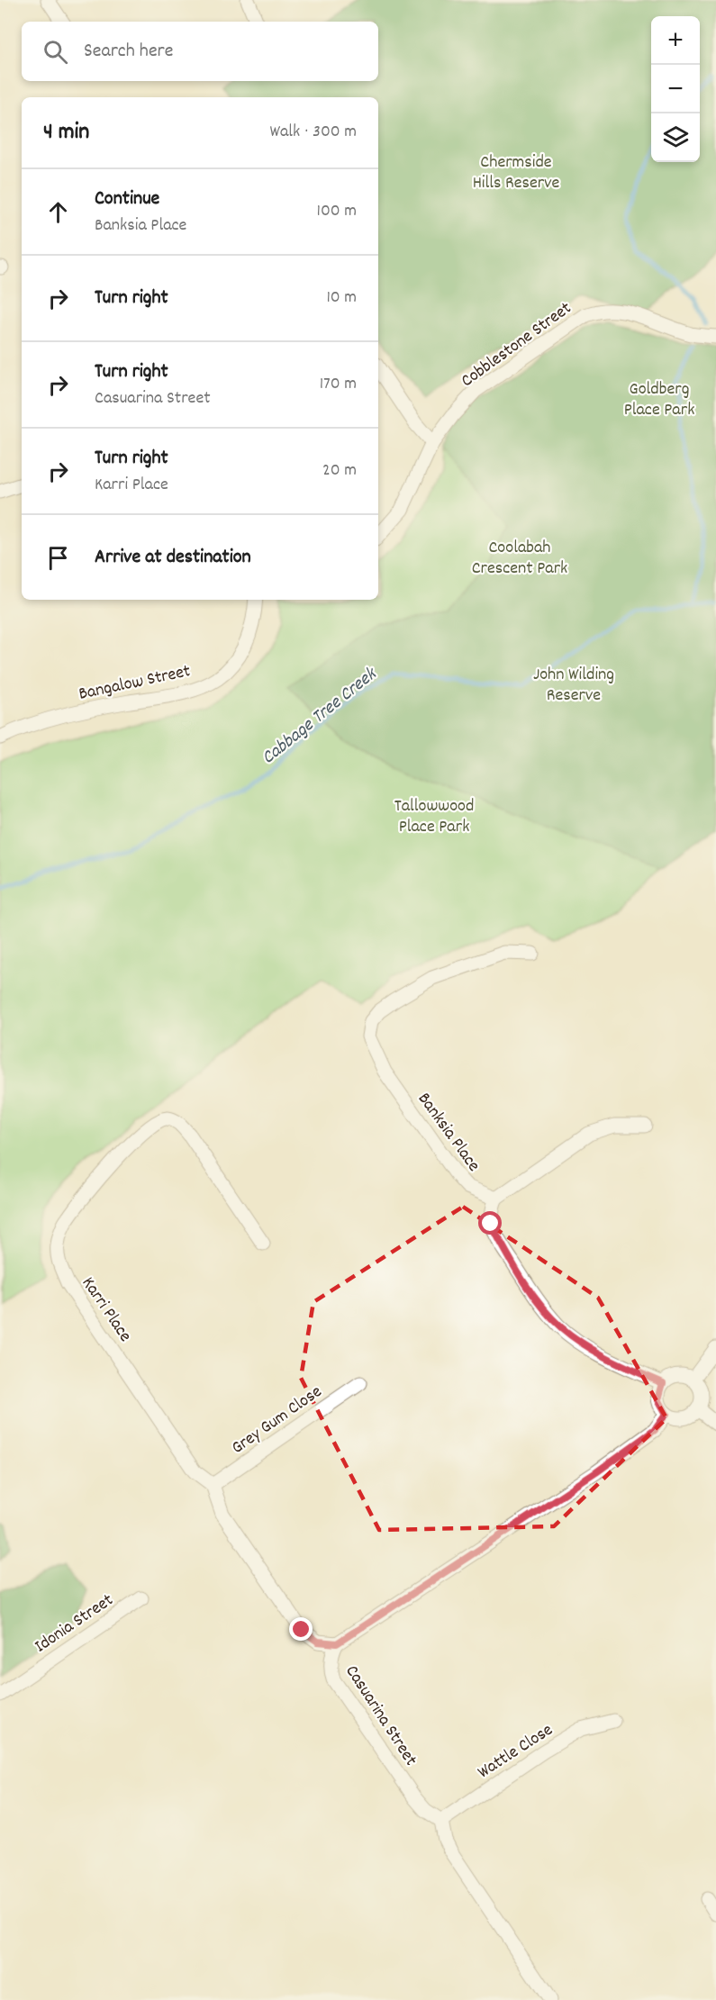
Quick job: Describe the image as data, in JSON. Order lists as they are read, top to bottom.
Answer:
{
  "streets": {
    "street": [
      "Cobblestone Street",
      "Bangalow Street",
      "Banksia Place",
      "Karri Place",
      "Grey Gum Close",
      "Idonia Street",
      "Casuarina Street",
      "Wattle Close"
    ]
  },
  "crossings": [
    ["Karri Place", "Grey Gum Close"],
    ["Casuarina Street", "Wattle Close"]
  ],
  "water": ["Cabbage Tree Creek"],
  "parks": [
    "Chermside Hills Reserve",
    "Goldberg Place Park",
    "Coolabah Crescent Park",
    "John Wilding Reserve",
    "Tallowwood Place Park"
  ],
  "page": {
    "map_buttons": ["+", "−"],
    "search": "Search here",
    "heading": ["4 min", "Walk · 300 m"],
    "list": [
      ["Continue", "Banksia Place", "100 m"],
      ["Turn right", "10 m"],
      ["Turn right", "Casuarina Street", "170 m"],
      ["Turn right", "Karri Place", "20 m"],
      "Arrive at destination"
    ]
  }
}
